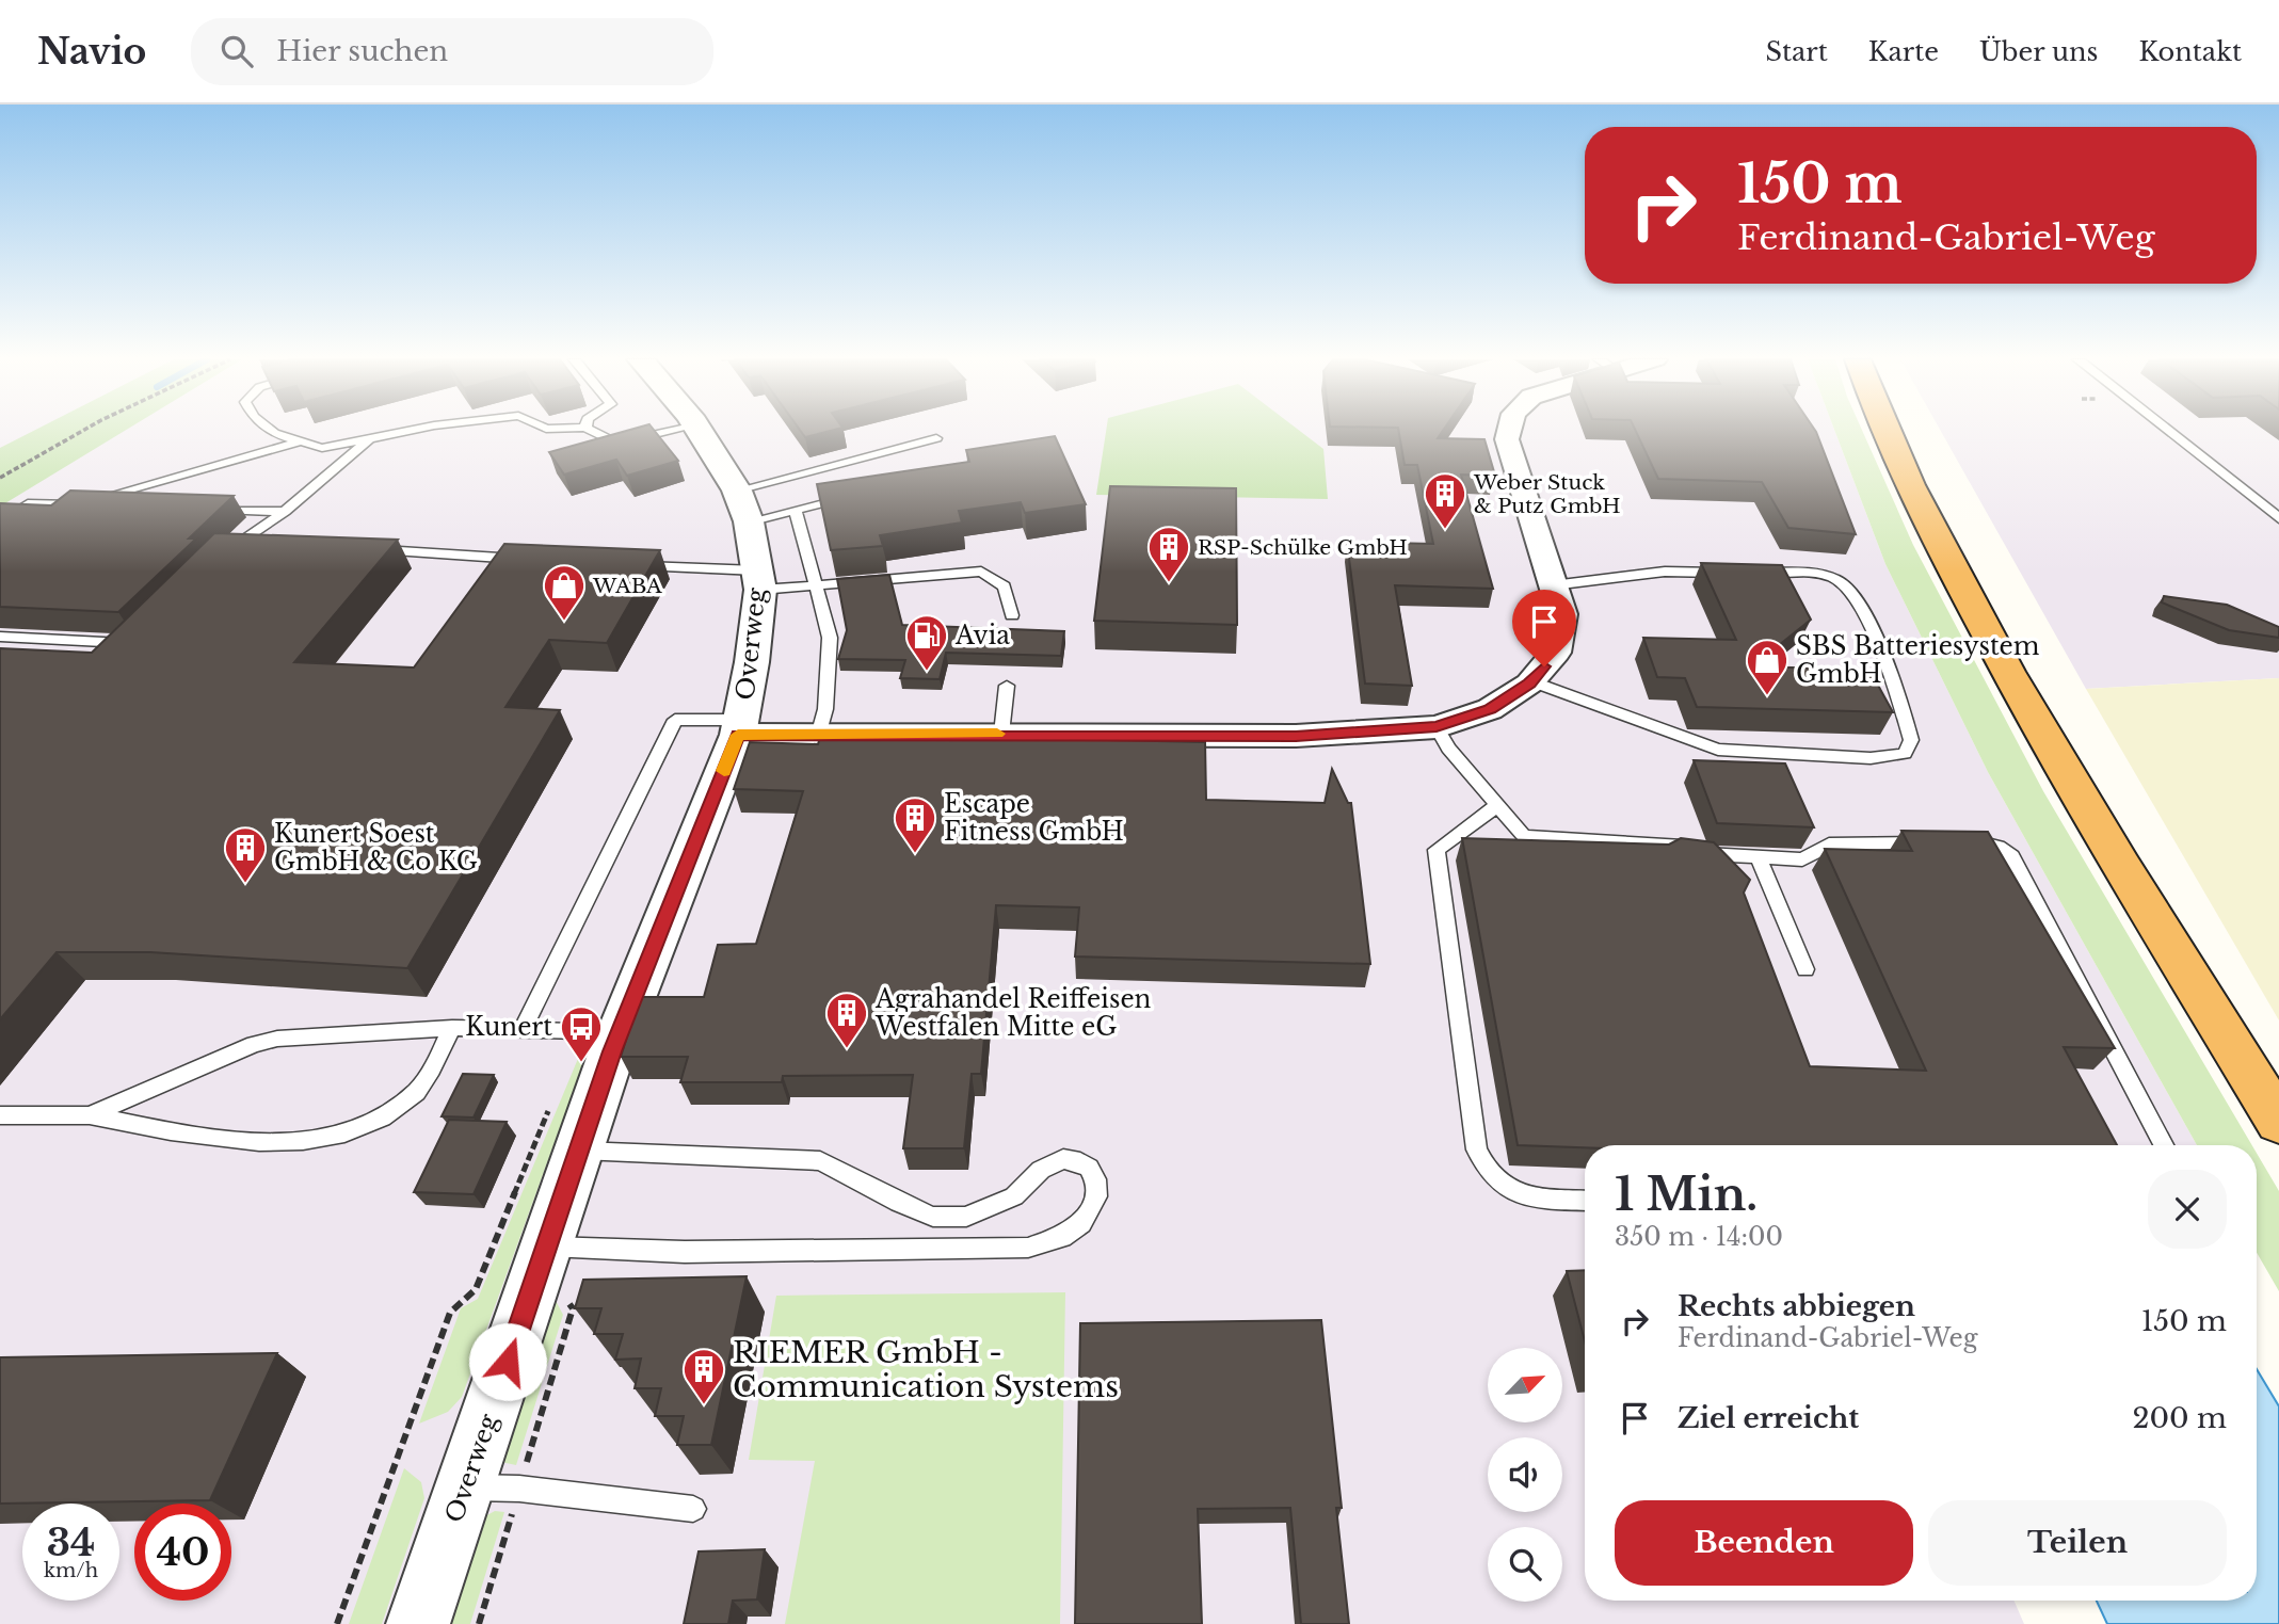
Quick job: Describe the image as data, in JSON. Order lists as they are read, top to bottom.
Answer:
{
  "streets": {
    "street": ["Overweg"]
  },
  "places": {
    "building": [
      "Weber Stuck & Putz GmbH",
      "RSP-Schülke GmbH",
      "Escape Fitness GmbH",
      "Kunert Soest GmbH & Co KG",
      "Agrahandel Reiffeisen Westfalen Mitte eG",
      "RIEMER GmbH - Communication Systems"
    ],
    "shop": ["WABA", "SBS Batteriesystem GmbH"],
    "fuel station": ["Avia"],
    "bus stop": ["Kunert"]
  },
  "north": "top right",
  "page": {
    "header": "Navio",
    "search": "Hier suchen",
    "nav": [
      "Start",
      "Karte",
      "Über uns",
      "Kontakt"
    ],
    "turn": ["150 m", "Ferdinand-Gabriel-Weg"],
    "heading": ["1 Min.", "350 m · 14:00"],
    "list": [
      {
        "name": "Rechts abbiegen",
        "note": "Ferdinand-Gabriel-Weg",
        "value": "150 m"
      },
      {
        "name": "Ziel erreicht",
        "value": "200 m"
      }
    ],
    "buttons": ["Beenden", "Teilen"],
    "speed": "34 km/h",
    "limit": "40"
  }
}
